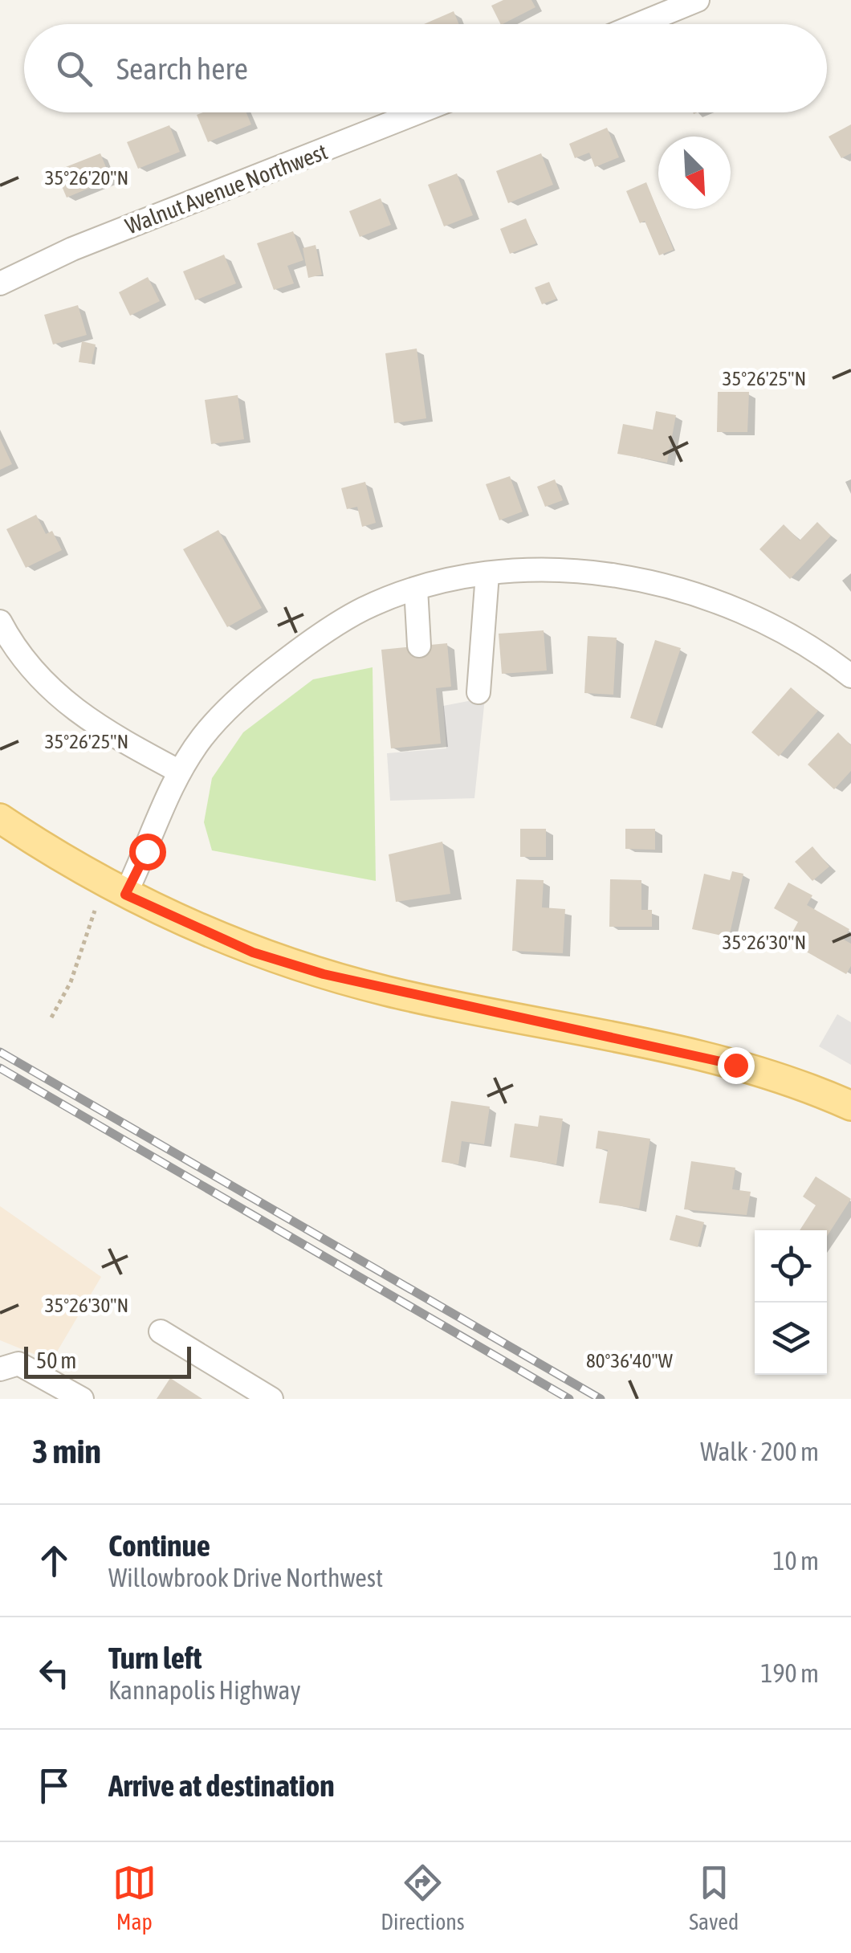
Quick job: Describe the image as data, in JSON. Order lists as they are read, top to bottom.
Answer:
{
  "streets": {
    "street": ["Walnut Avenue Northwest"]
  },
  "scale_bar": "50 m",
  "north": "bottom right",
  "page": {
    "search": "Search here",
    "scale": "50 m",
    "heading": ["3 min", "Walk · 200 m"],
    "list": [
      ["Continue", "Willowbrook Drive Northwest", "10 m"],
      ["Turn left", "Kannapolis Highway", "190 m"],
      "Arrive at destination"
    ],
    "nav": ["Map", "Directions", "Saved"]
  },
  "coordinates": [
    "35°26'20\"N",
    "35°26'25\"N",
    "35°26'30\"N",
    "80°36'40\"W"
  ]
}
